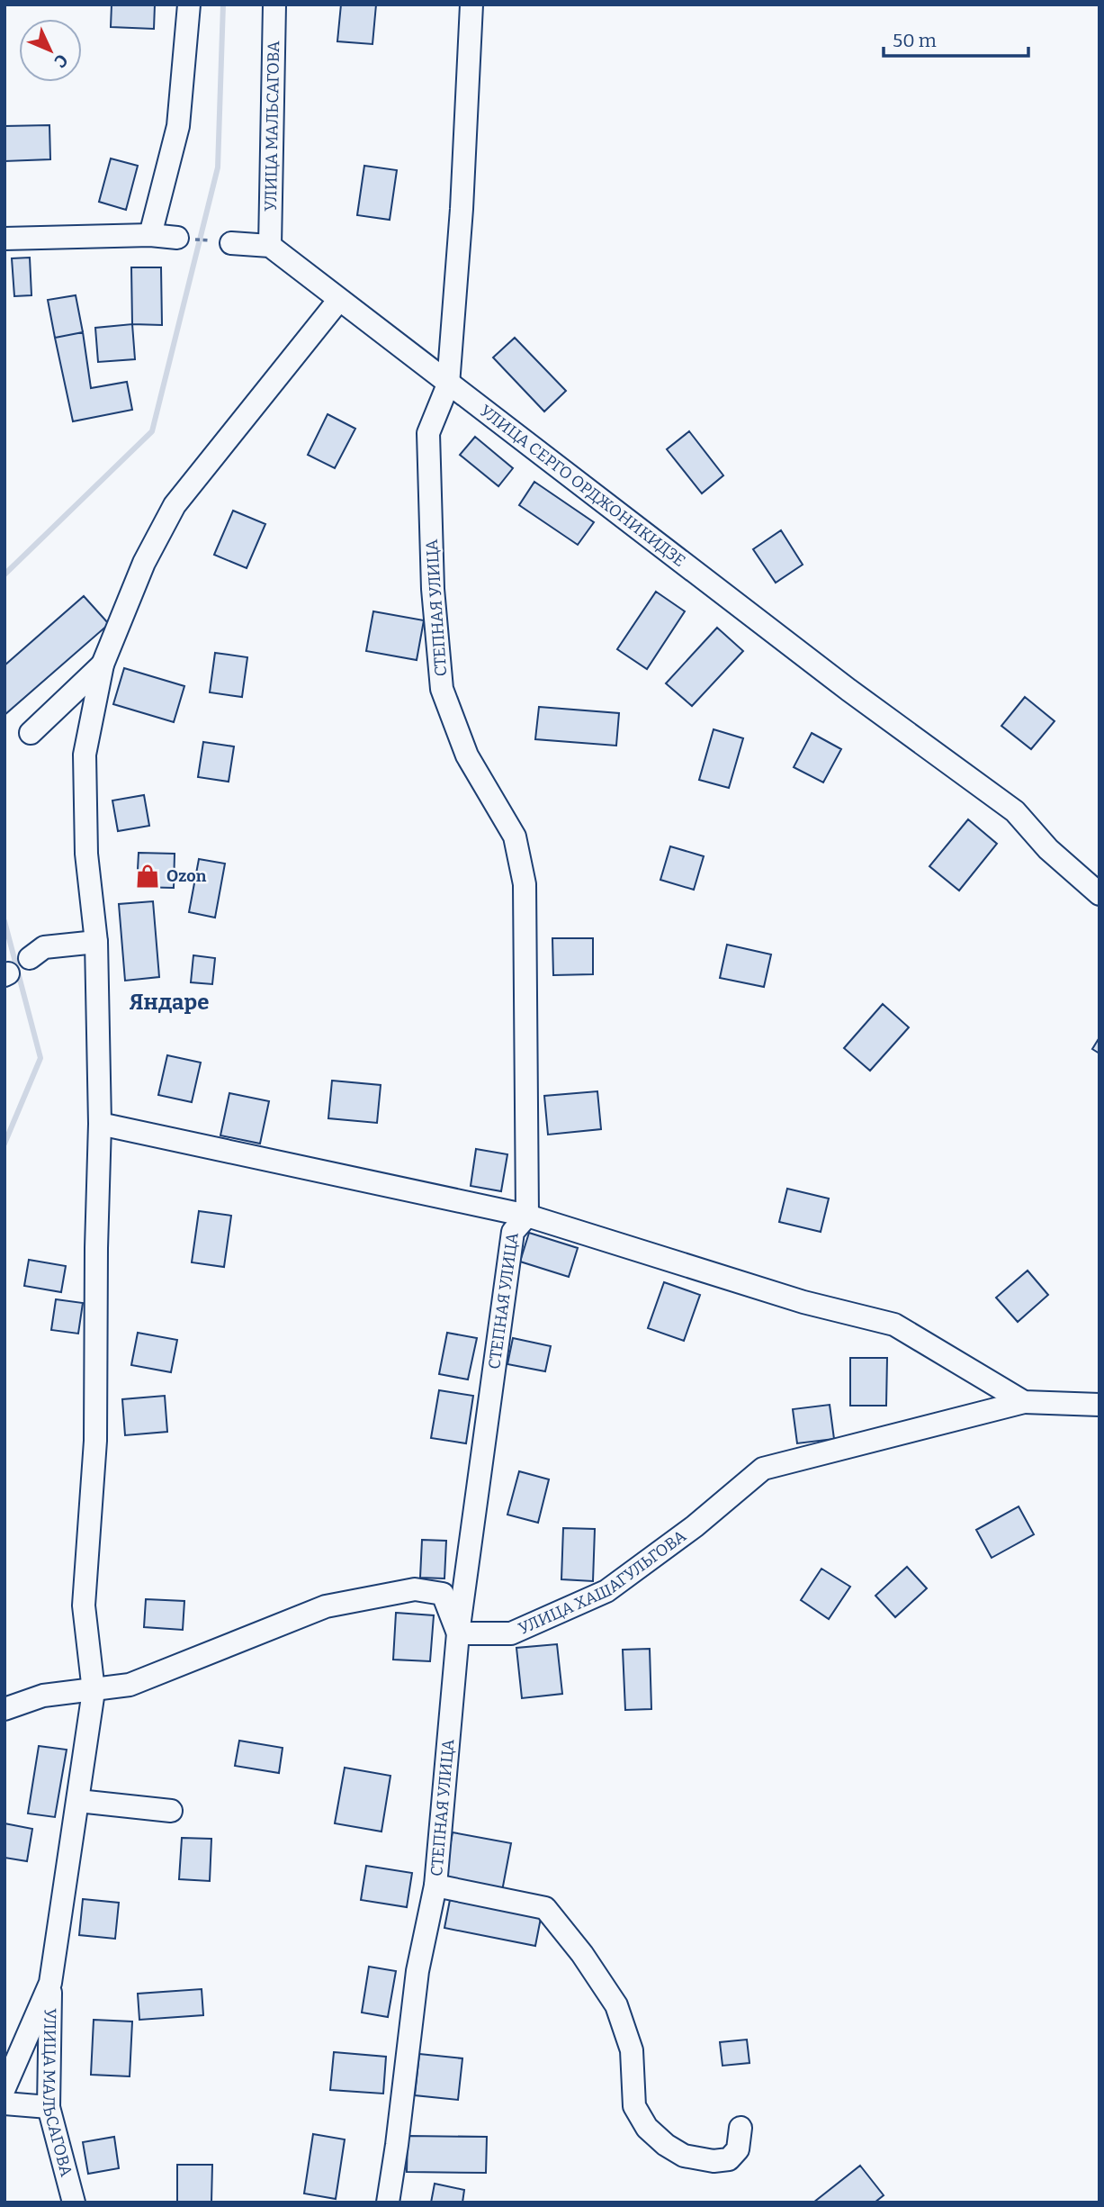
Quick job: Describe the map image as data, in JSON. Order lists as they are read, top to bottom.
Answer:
{
  "streets": {
    "street": [
      "УЛИЦА МАЛЬСАГОВА",
      "УЛИЦА СЕРГО ОРДЖОНИКИДЗЕ",
      "СТЕПНАЯ УЛИЦА",
      "УЛИЦА ХАШАГУЛЬГОВА"
    ]
  },
  "crossings": [
    ["УЛИЦА МАЛЬСАГОВА", "УЛИЦА СЕРГО ОРДЖОНИКИДЗЕ"],
    ["УЛИЦА СЕРГО ОРДЖОНИКИДЗЕ", "СТЕПНАЯ УЛИЦА"],
    ["СТЕПНАЯ УЛИЦА", "УЛИЦА ХАШАГУЛЬГОВА"]
  ],
  "districts": ["Яндаре"],
  "places": {
    "shop": ["Ozon"]
  },
  "scale_bar": "50 m",
  "north": "bottom right"
}
